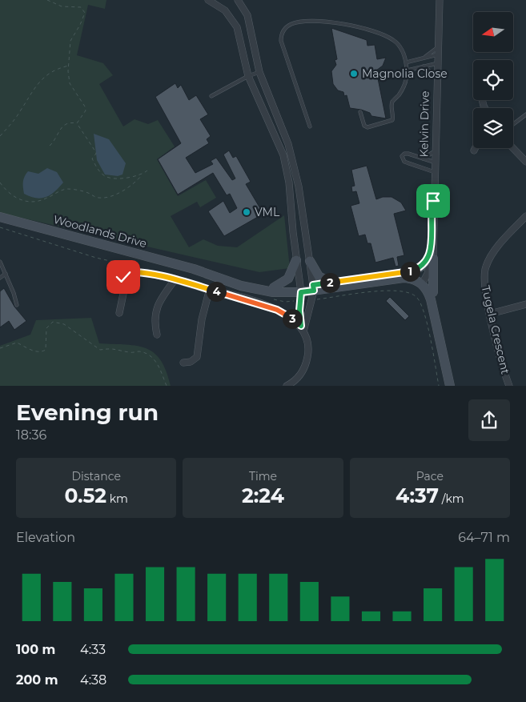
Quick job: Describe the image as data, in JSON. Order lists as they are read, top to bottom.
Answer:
{
  "streets": {
    "main road": ["Woodlands Drive"],
    "street": ["Kelvin Drive", "Tugela Crescent"]
  },
  "crossings": [
    ["Kelvin Drive", "Woodlands Drive"]
  ],
  "places": ["Magnolia Close", "VML"],
  "north": "left",
  "page": {
    "pins": [
      "1",
      "2",
      "4",
      "3"
    ],
    "heading": ["Evening run", "18:36"],
    "stats": [
      ["Distance", "0.52 km"],
      ["Time", "2:24"],
      ["Pace", "4:37 /km"]
    ],
    "chart": ["Elevation", "64–71 m"],
    "list": [
      {
        "name": "100 m",
        "note": "4:33"
      },
      {
        "name": "200 m",
        "note": "4:38"
      }
    ]
  }
}
